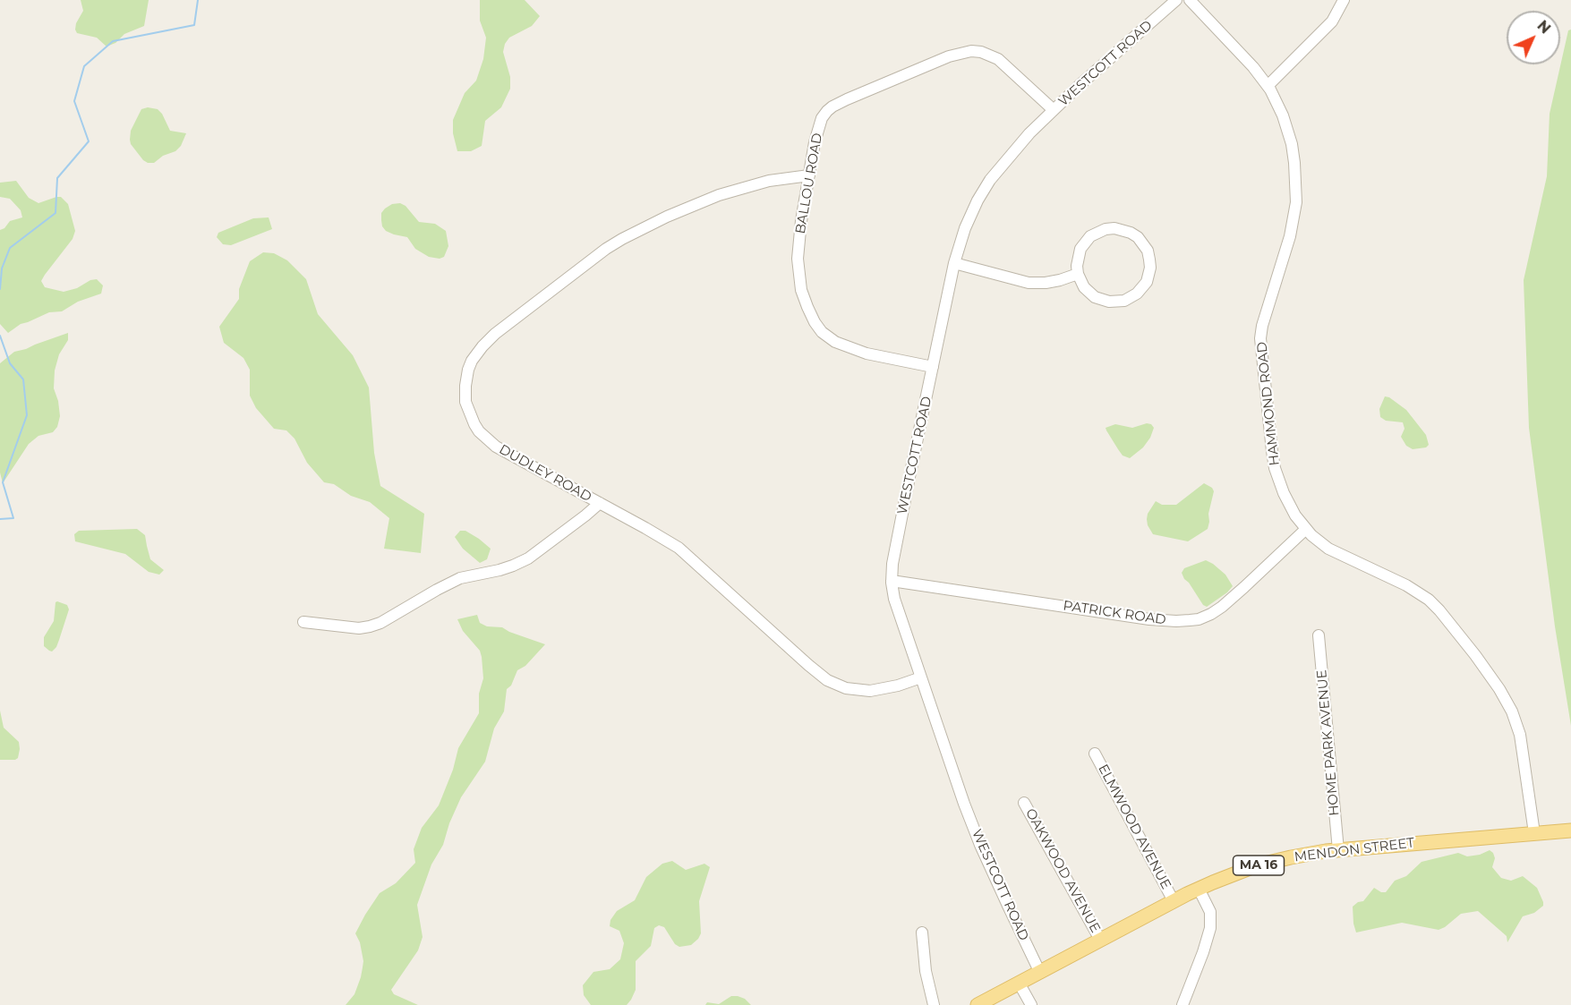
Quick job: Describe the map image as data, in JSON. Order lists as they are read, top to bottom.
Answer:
{
  "streets": {
    "main road": ["MENDON STREET", "MA 16"],
    "street": [
      "WESTCOTT ROAD",
      "BALLOU ROAD",
      "HAMMOND ROAD",
      "DUDLEY ROAD",
      "PATRICK ROAD",
      "HOME PARK AVENUE",
      "ELMWOOD AVENUE",
      "OAKWOOD AVENUE"
    ]
  },
  "crossings": [
    ["WESTCOTT ROAD", "BALLOU ROAD"],
    ["WESTCOTT ROAD", "DUDLEY ROAD"],
    ["WESTCOTT ROAD", "PATRICK ROAD"],
    ["WESTCOTT ROAD", "MENDON STREET"],
    ["BALLOU ROAD", "DUDLEY ROAD"],
    ["HAMMOND ROAD", "PATRICK ROAD"],
    ["HAMMOND ROAD", "MENDON STREET"],
    ["HOME PARK AVENUE", "MENDON STREET"],
    ["ELMWOOD AVENUE", "MENDON STREET"],
    ["MENDON STREET", "OAKWOOD AVENUE"]
  ],
  "north": "top right"
}
